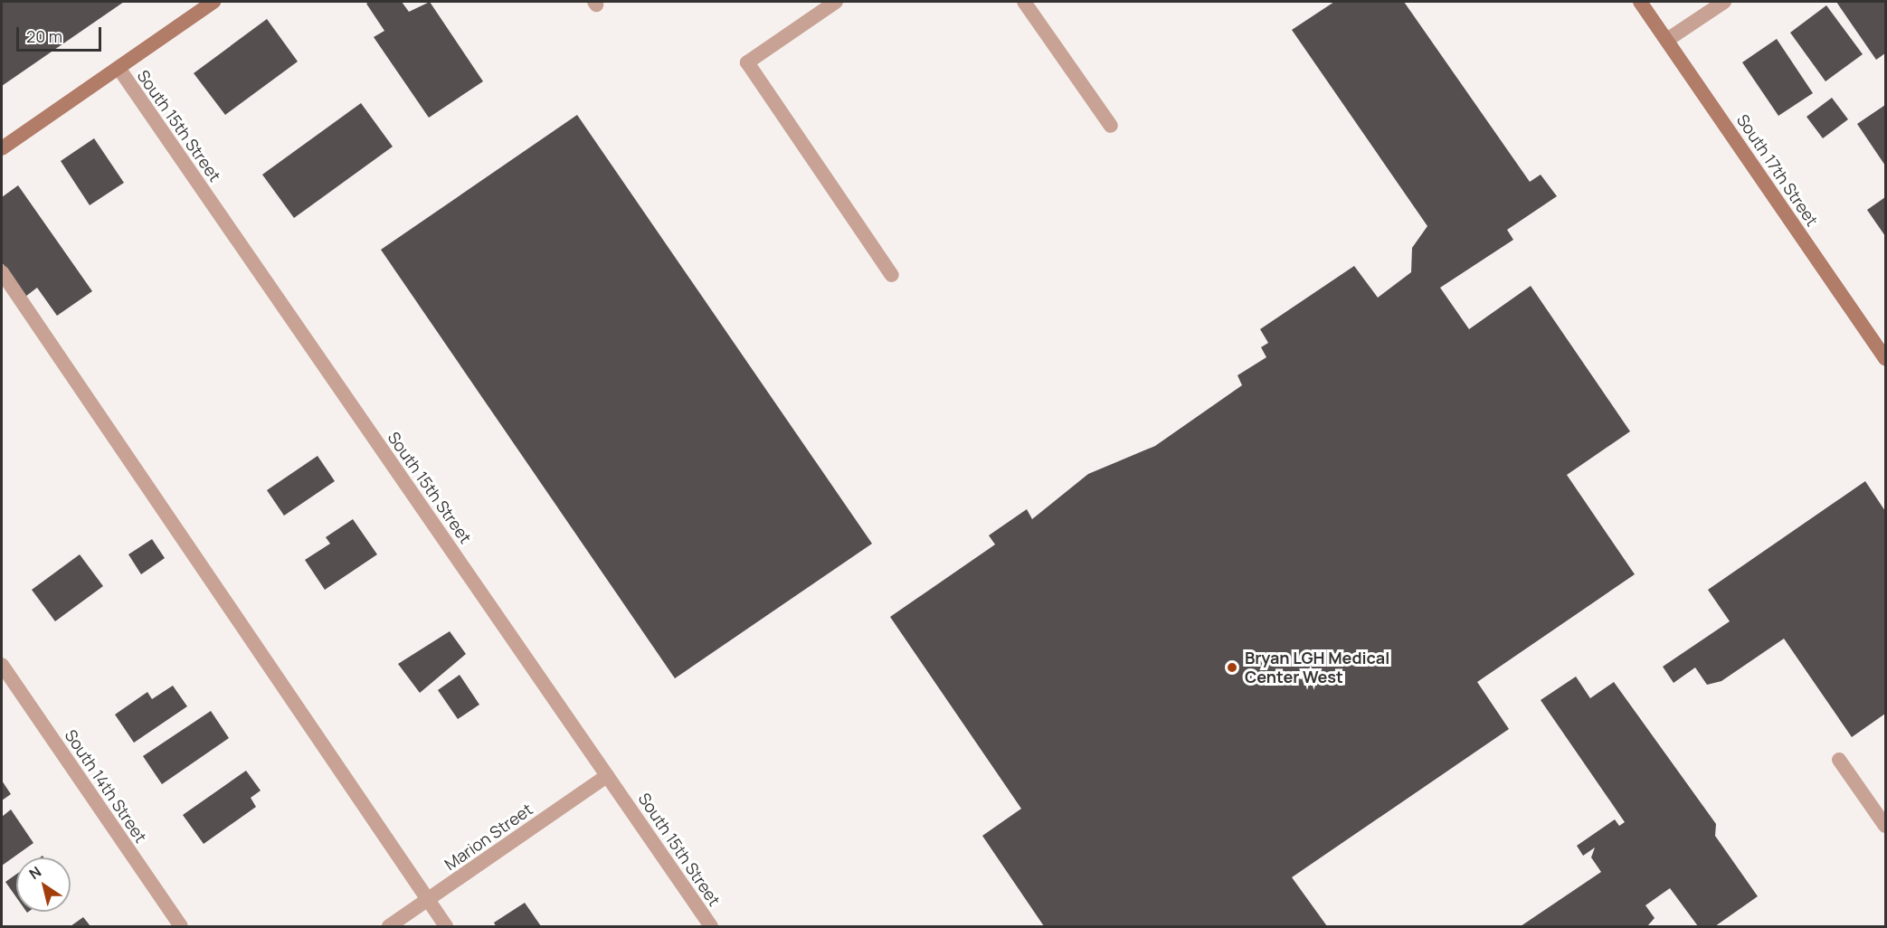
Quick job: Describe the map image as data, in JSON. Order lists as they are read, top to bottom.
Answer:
{
  "streets": {
    "main road": ["South 17th Street"],
    "street": ["South 15th Street", "South 14th Street", "Marion Street"]
  },
  "crossings": [
    ["South 15th Street", "Marion Street"]
  ],
  "places": ["Bryan LGH Medical Center West"],
  "scale_bar": "20 m",
  "north": "top left"
}
